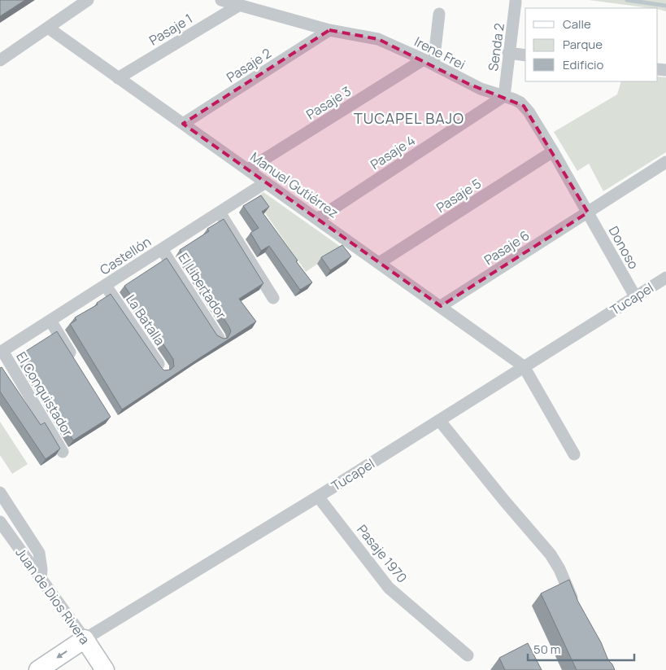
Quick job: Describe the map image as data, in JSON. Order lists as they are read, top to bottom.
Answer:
{
  "streets": {
    "main road": ["Tucapel", "Juan de Dios Rivera"],
    "street": [
      "Pasaje 1",
      "Senda 2",
      "Irene Frei",
      "Pasaje 2",
      "Pasaje 3",
      "Pasaje 4",
      "Manuel Gutiérrez",
      "Pasaje 5",
      "Pasaje 6",
      "Donoso",
      "Castellón",
      "El Libertador",
      "La Batalla",
      "El Conquistador",
      "Pasaje 1970"
    ]
  },
  "crossings": [
    ["Pasaje 1", "Irene Frei"],
    ["Pasaje 1", "Manuel Gutiérrez"],
    ["Senda 2", "Irene Frei"],
    ["Senda 2", "Pasaje 4"],
    ["Irene Frei", "Pasaje 2"],
    ["Irene Frei", "Pasaje 3"],
    ["Irene Frei", "Pasaje 4"],
    ["Irene Frei", "Pasaje 5"],
    ["Irene Frei", "Pasaje 6"],
    ["Irene Frei", "Donoso"],
    ["Pasaje 2", "Manuel Gutiérrez"],
    ["Pasaje 3", "Manuel Gutiérrez"],
    ["Pasaje 4", "Manuel Gutiérrez"],
    ["Manuel Gutiérrez", "Pasaje 5"],
    ["Manuel Gutiérrez", "Pasaje 6"],
    ["Manuel Gutiérrez", "Castellón"],
    ["Manuel Gutiérrez", "Tucapel"],
    ["Pasaje 6", "Donoso"],
    ["Donoso", "Tucapel"],
    ["Castellón", "El Libertador"],
    ["Castellón", "La Batalla"],
    ["Castellón", "El Conquistador"],
    ["Tucapel", "Pasaje 1970"],
    ["Tucapel", "Juan de Dios Rivera"]
  ],
  "districts": ["TUCAPEL BAJO"],
  "legend": ["Calle", "Parque", "Edificio"],
  "scale_bar": "50 m"
}
